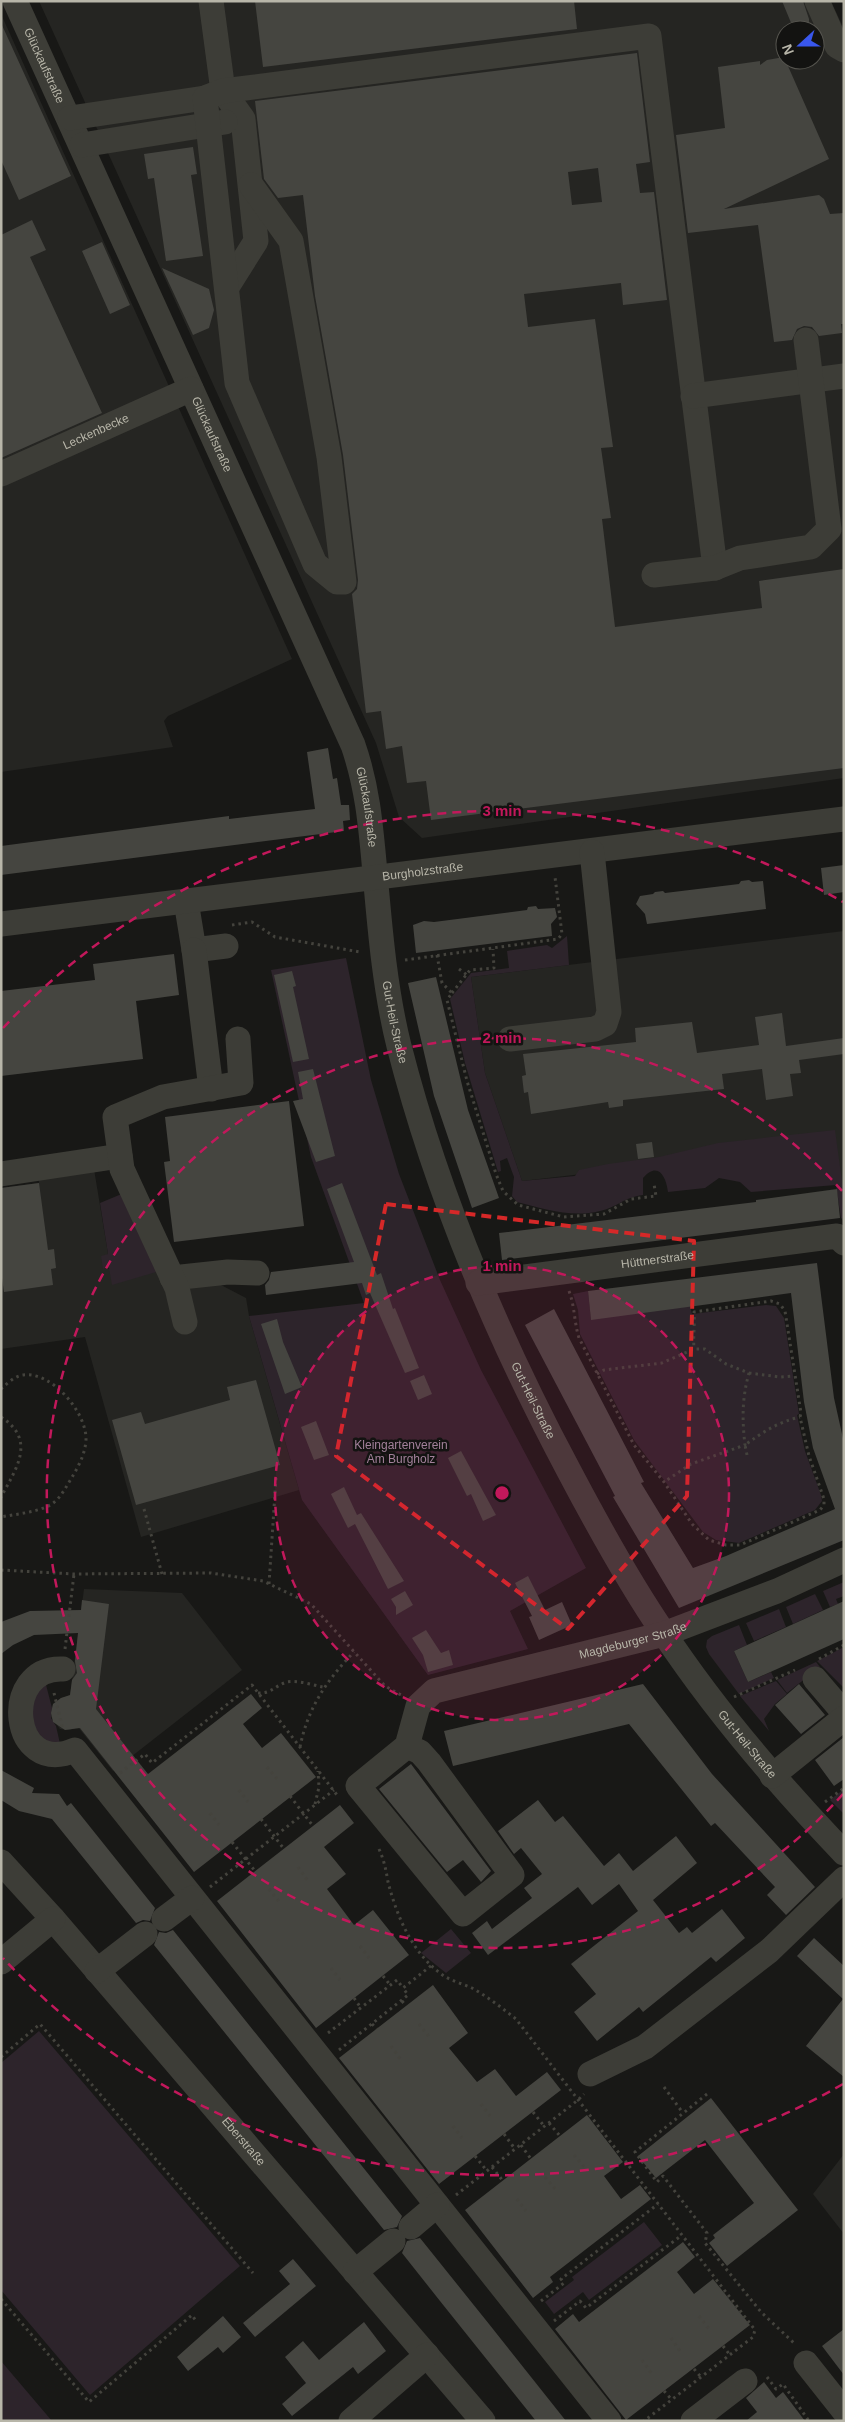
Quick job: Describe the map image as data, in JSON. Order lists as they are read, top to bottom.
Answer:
{
  "streets": {
    "street": [
      "Glückaufstraße",
      "Leckenbecke",
      "Burgholzstraße",
      "Gut-Heil-Straße",
      "Hüttnerstraße",
      "Magdeburger Straße",
      "Eberstraße"
    ]
  },
  "crossings": [
    ["Glückaufstraße", "Leckenbecke"],
    ["Glückaufstraße", "Burgholzstraße"],
    ["Glückaufstraße", "Gut-Heil-Straße"],
    ["Burgholzstraße", "Gut-Heil-Straße"],
    ["Gut-Heil-Straße", "Hüttnerstraße"],
    ["Gut-Heil-Straße", "Magdeburger Straße"]
  ],
  "parks": ["Kleingartenverein Am Burgholz"],
  "north": "left",
  "rings": ["3 min", "2 min", "1 min"]
}
